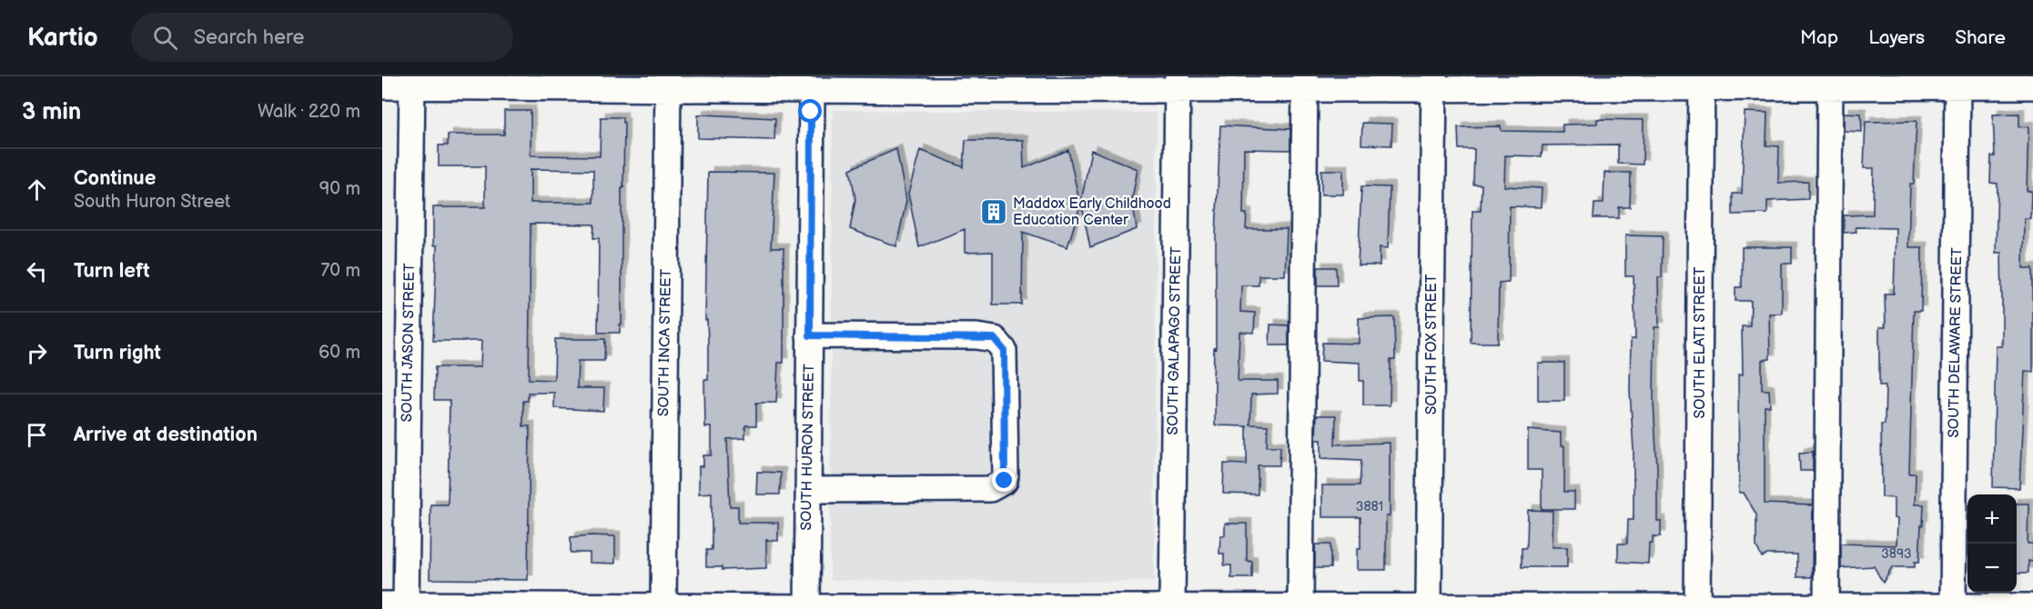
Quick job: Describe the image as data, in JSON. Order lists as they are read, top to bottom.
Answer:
{
  "streets": {
    "street": [
      "SOUTH GALAPAGO STREET",
      "SOUTH JASON STREET",
      "SOUTH INCA STREET",
      "SOUTH ELATI STREET",
      "SOUTH DELAWARE STREET",
      "SOUTH FOX STREET",
      "SOUTH HURON STREET"
    ]
  },
  "places": {
    "building": ["Maddox Early Childhood Education Center"]
  },
  "house_numbers": ["3881", "3893"],
  "page": {
    "header": "Kartio",
    "search": "Search here",
    "nav": ["Map", "Layers", "Share"],
    "heading": ["3 min", "Walk · 220 m"],
    "list": [
      ["Continue", "South Huron Street", "90 m"],
      ["Turn left", "70 m"],
      ["Turn right", "60 m"],
      "Arrive at destination"
    ],
    "map_buttons": ["+", "−"]
  }
}
